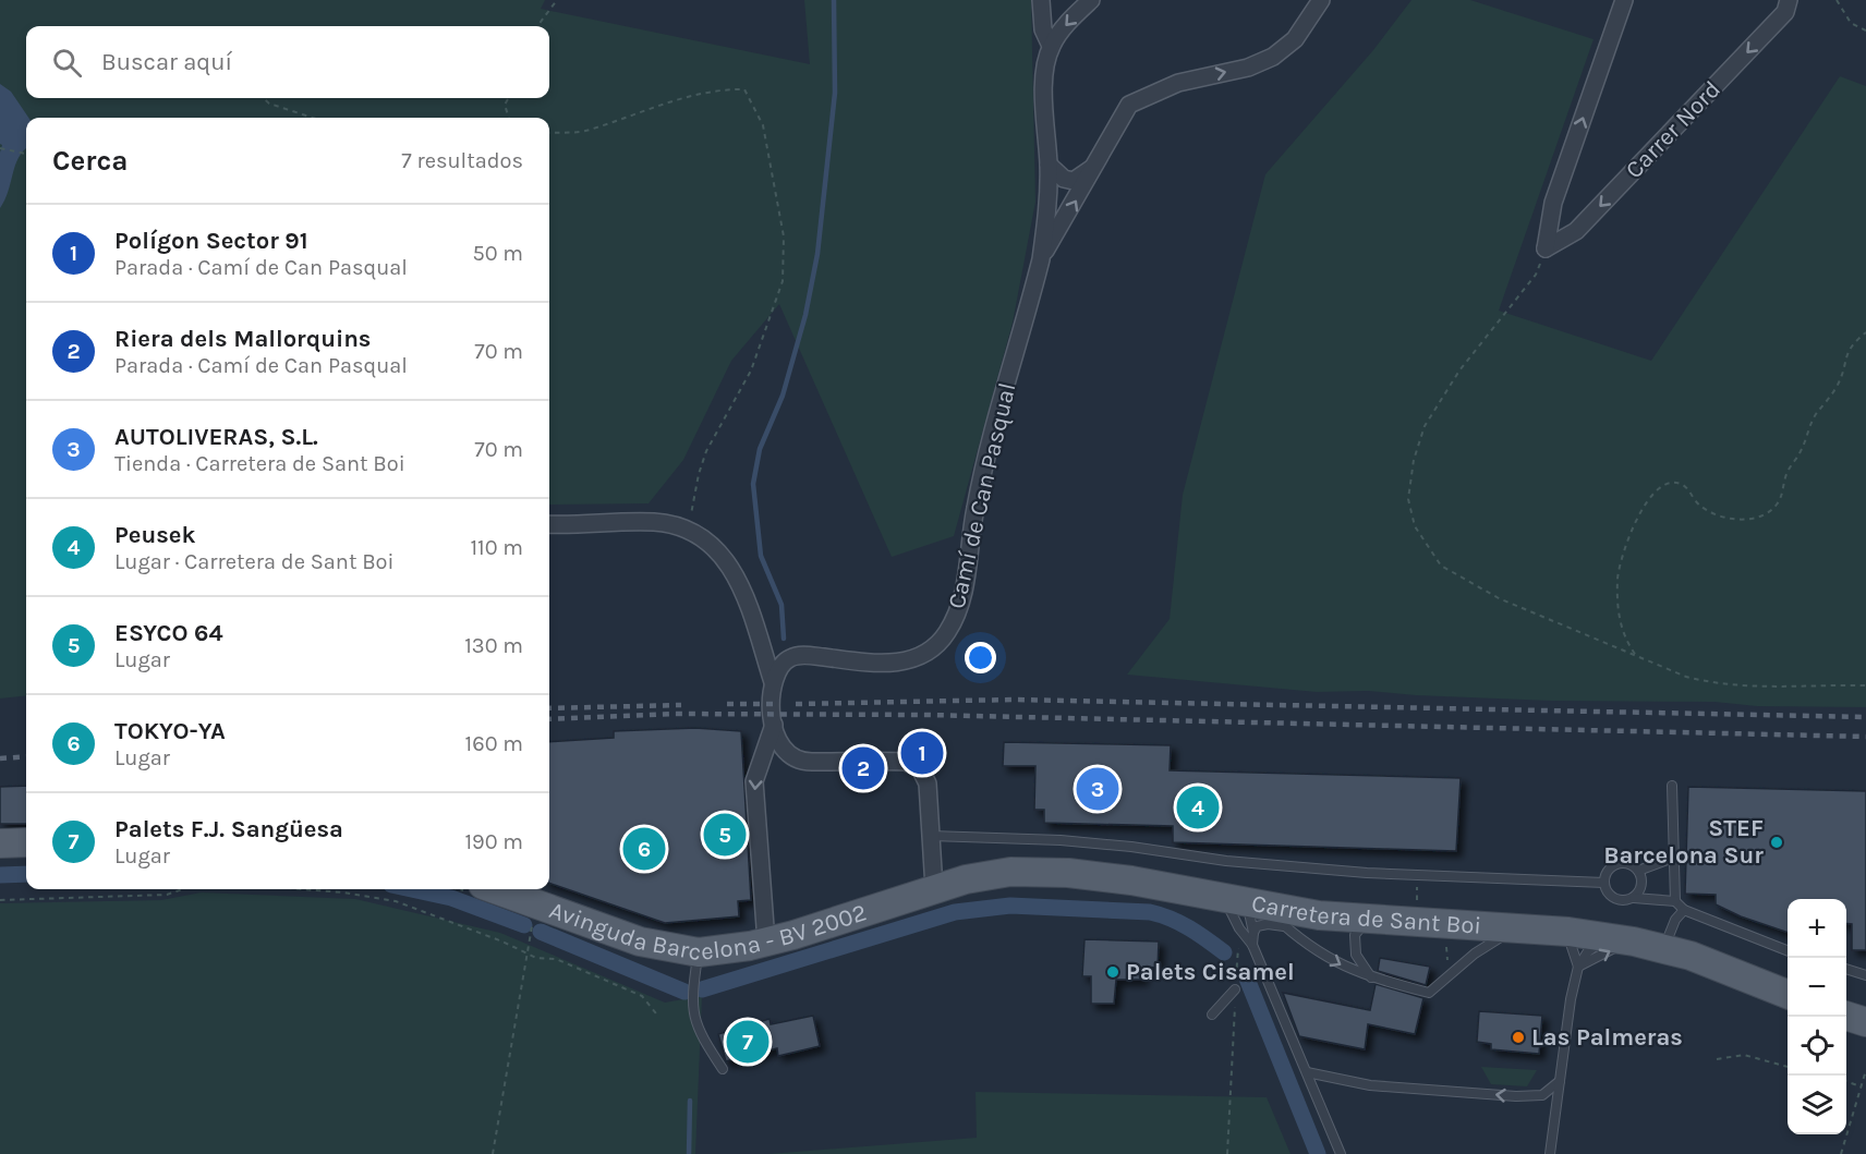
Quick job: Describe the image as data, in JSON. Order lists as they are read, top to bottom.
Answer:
{
  "streets": {
    "main road": ["Avinguda Barcelona - BV 2002", "Carretera de Sant Boi"],
    "street": ["Carrer Nord", "Camí de Can Pasqual"]
  },
  "crossings": [
    ["Avinguda Barcelona - BV 2002", "Carretera de Sant Boi"]
  ],
  "one_way": ["Carrer Nord"],
  "places": ["STEF Barcelona Sur", "Palets Cisamel", "Las Palmeras"],
  "page": {
    "search": "Buscar aquí",
    "heading": ["Cerca", "7 resultados"],
    "list": [
      {
        "mark": "1",
        "name": "Polígon Sector 91",
        "note": "Parada · Camí de Can Pasqual",
        "value": "50 m"
      },
      {
        "mark": "2",
        "name": "Riera dels Mallorquins",
        "note": "Parada · Camí de Can Pasqual",
        "value": "70 m"
      },
      {
        "mark": "3",
        "name": "AUTOLIVERAS, S.L.",
        "note": "Tienda · Carretera de Sant Boi",
        "value": "70 m"
      },
      {
        "mark": "4",
        "name": "Peusek",
        "note": "Lugar · Carretera de Sant Boi",
        "value": "110 m"
      },
      {
        "mark": "5",
        "name": "ESYCO 64",
        "note": "Lugar",
        "value": "130 m"
      },
      {
        "mark": "6",
        "name": "TOKYO-YA",
        "note": "Lugar",
        "value": "160 m"
      },
      {
        "mark": "7",
        "name": "Palets F.J. Sangüesa",
        "note": "Lugar",
        "value": "190 m"
      }
    ],
    "pins": [
      "1",
      "2",
      "3",
      "4",
      "5",
      "6",
      "7"
    ],
    "map_buttons": ["+", "−"]
  }
}
